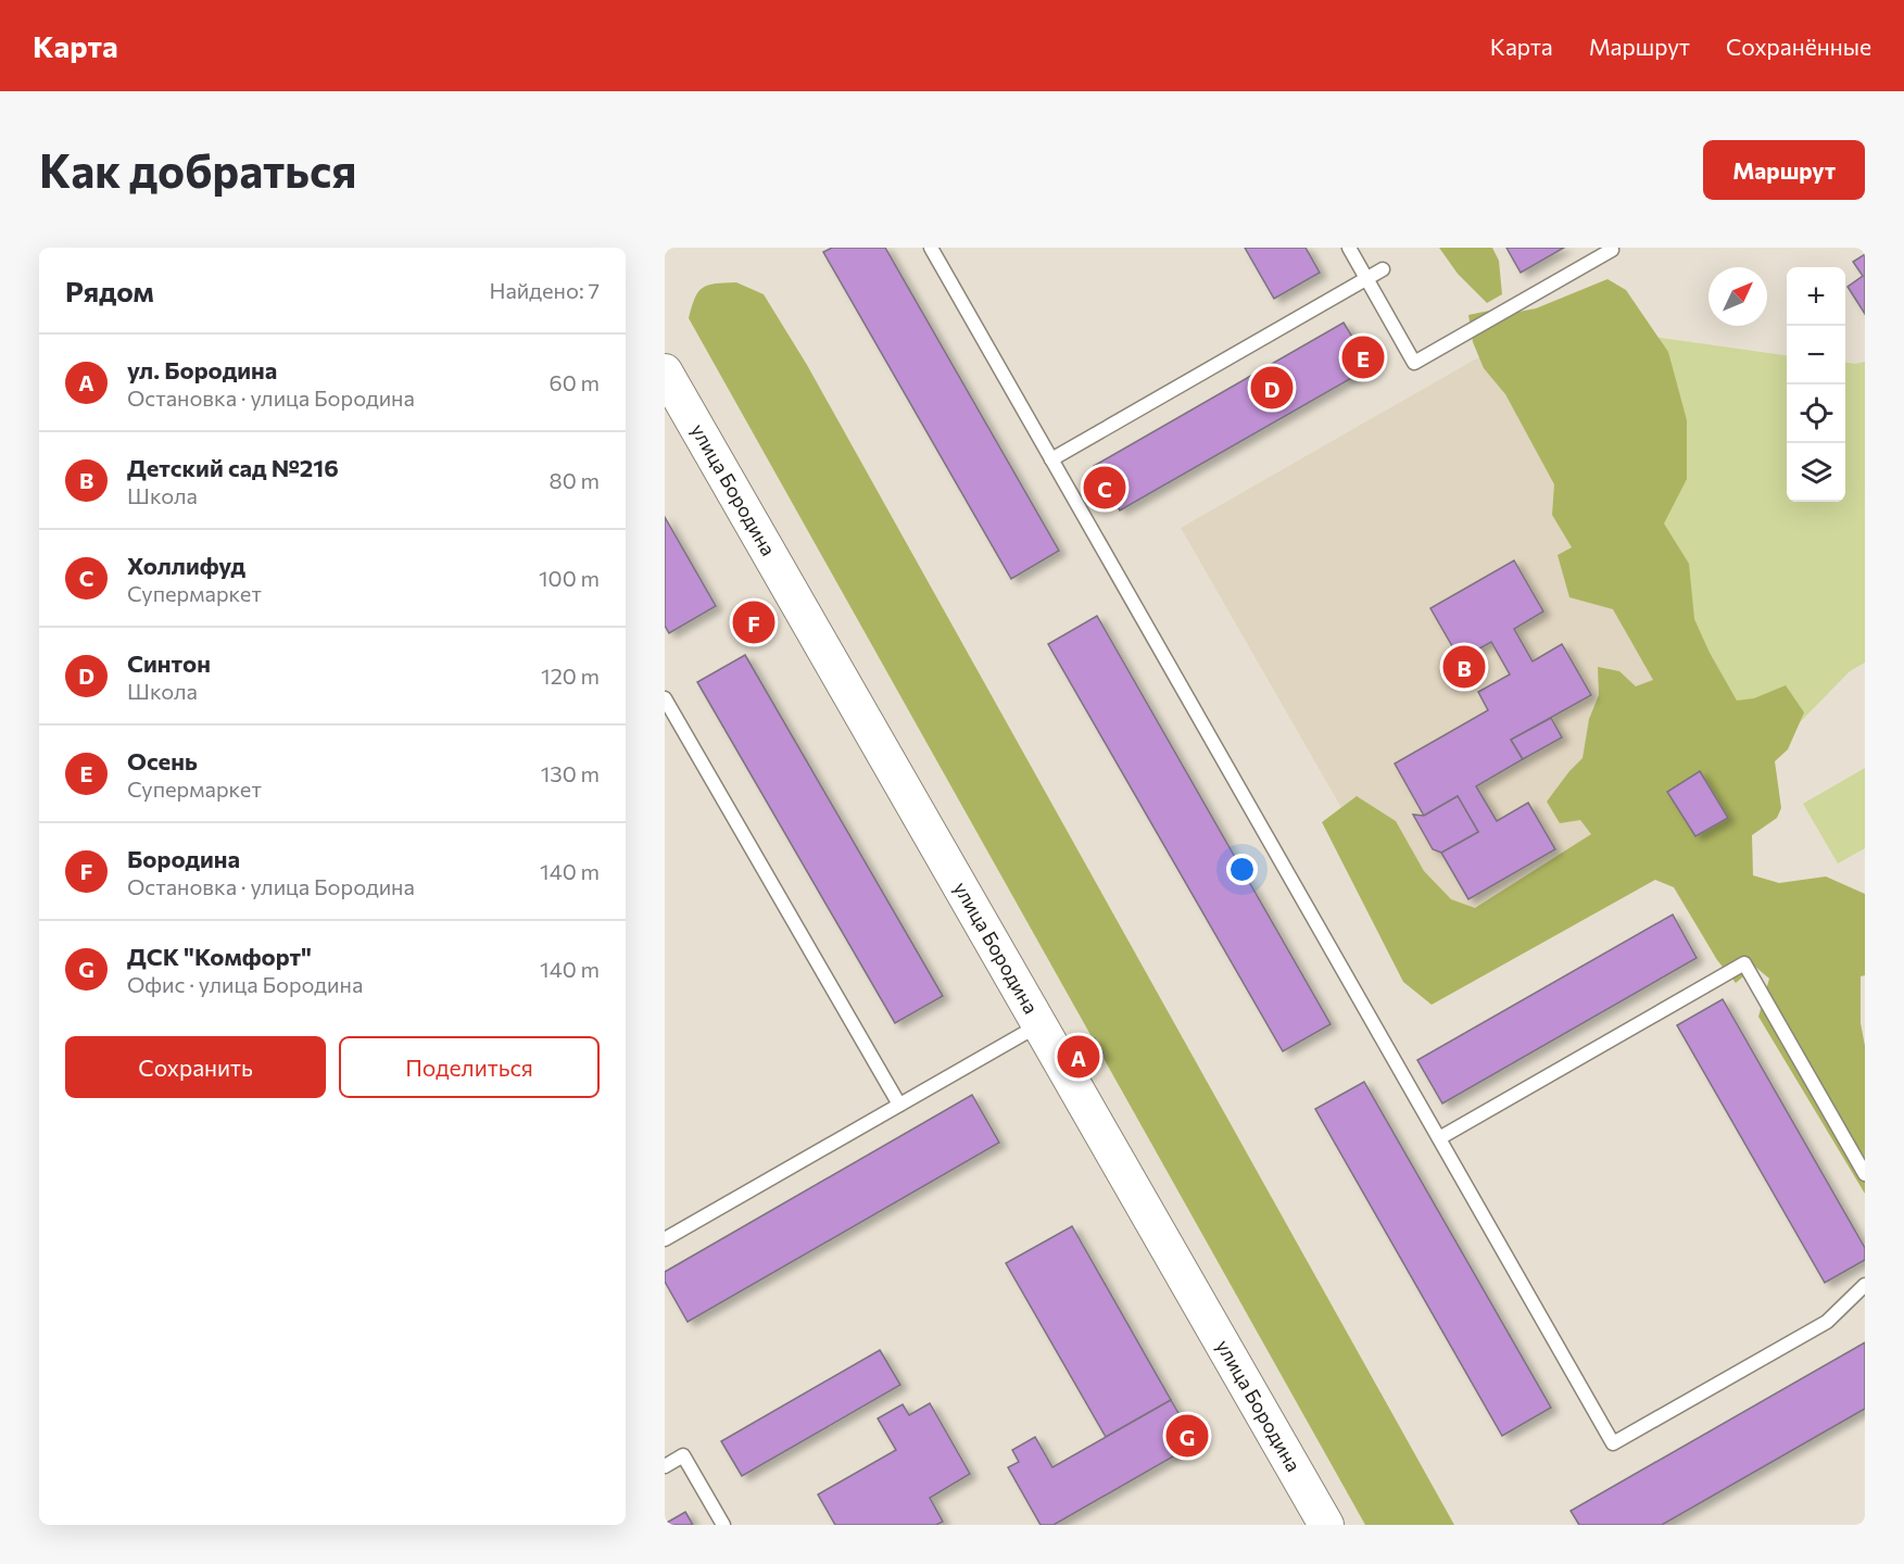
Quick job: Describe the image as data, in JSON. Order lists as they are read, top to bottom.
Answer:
{
  "streets": {
    "street": ["улица Бородина"]
  },
  "north": "top right",
  "page": {
    "header": "Карта",
    "nav": ["Карта", "Маршрут", "Сохранённые"],
    "buttons": [
      "Маршрут",
      ["Сохранить", "Поделиться"]
    ],
    "title": "Как добраться",
    "heading": ["Рядом", "Найдено: 7"],
    "map_buttons": ["+", "−"],
    "list": [
      {
        "mark": "A",
        "name": "ул. Бородина",
        "note": "Остановка · улица Бородина",
        "value": "60 m"
      },
      {
        "mark": "B",
        "name": "Детский сад №216",
        "note": "Школа",
        "value": "80 m"
      },
      {
        "mark": "C",
        "name": "Холлифуд",
        "note": "Супермаркет",
        "value": "100 m"
      },
      {
        "mark": "D",
        "name": "Синтон",
        "note": "Школа",
        "value": "120 m"
      },
      {
        "mark": "E",
        "name": "Осень",
        "note": "Супермаркет",
        "value": "130 m"
      },
      {
        "mark": "F",
        "name": "Бородина",
        "note": "Остановка · улица Бородина",
        "value": "140 m"
      },
      {
        "mark": "G",
        "name": "ДСК \"Комфорт\"",
        "note": "Офис · улица Бородина",
        "value": "140 m"
      }
    ],
    "pins": [
      "E",
      "D",
      "C",
      "F",
      "B",
      "A",
      "G"
    ]
  }
}
